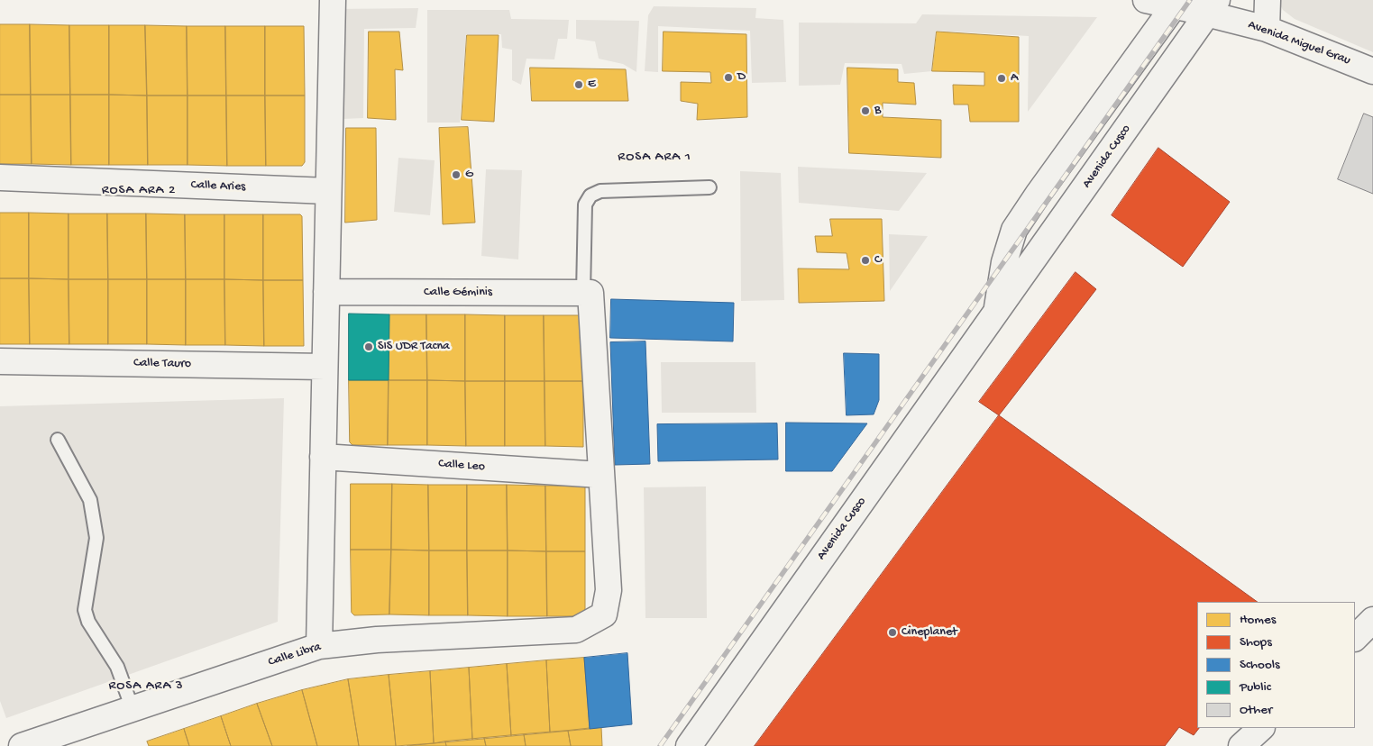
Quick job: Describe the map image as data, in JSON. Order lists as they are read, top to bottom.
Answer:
{
  "streets": {
    "street": [
      "Avenida Miguel Grau",
      "Avenida Cusco",
      "Calle Aries",
      "Calle Géminis",
      "Calle Tauro",
      "Calle Leo",
      "Calle Libra"
    ]
  },
  "crossings": [
    ["Avenida Miguel Grau", "Avenida Cusco"],
    ["Calle Leo", "Calle Libra"]
  ],
  "districts": ["ROSA ARA 1", "ROSA ARA 2", "ROSA ARA 3"],
  "places": [
    "D",
    "A",
    "E",
    "B",
    "G",
    "C",
    "SIS UDR Tacna",
    "Cineplanet"
  ],
  "legend": [
    "Homes",
    "Shops",
    "Schools",
    "Public",
    "Other"
  ]
}
